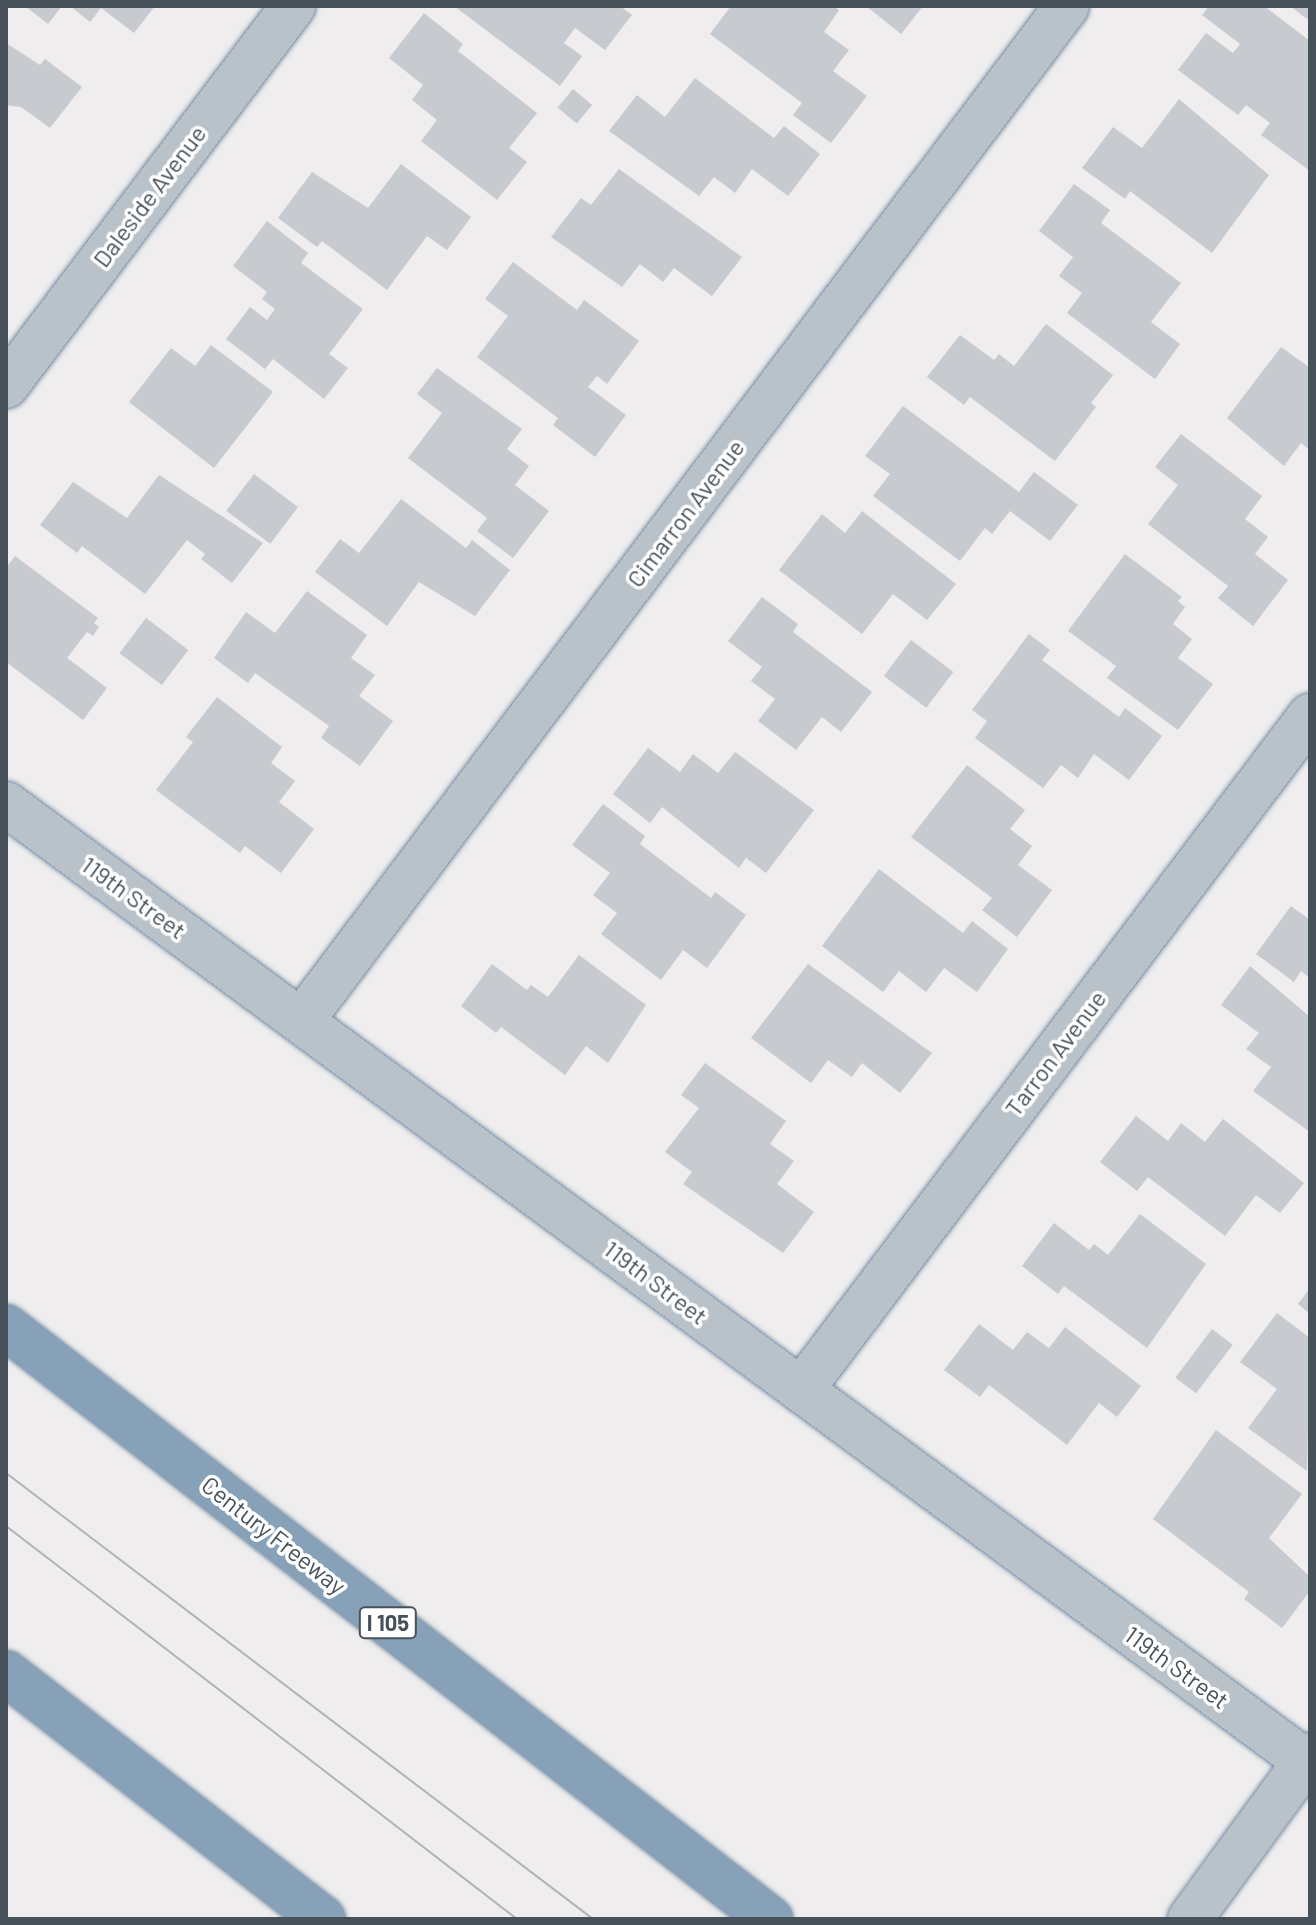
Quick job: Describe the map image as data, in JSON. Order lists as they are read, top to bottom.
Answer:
{
  "streets": {
    "highway": ["Century Freeway", "I 105"],
    "street": [
      "Daleside Avenue",
      "Cimarron Avenue",
      "119th Street",
      "Tarron Avenue"
    ]
  },
  "crossings": [
    ["Cimarron Avenue", "119th Street"],
    ["119th Street", "Tarron Avenue"]
  ]
}
